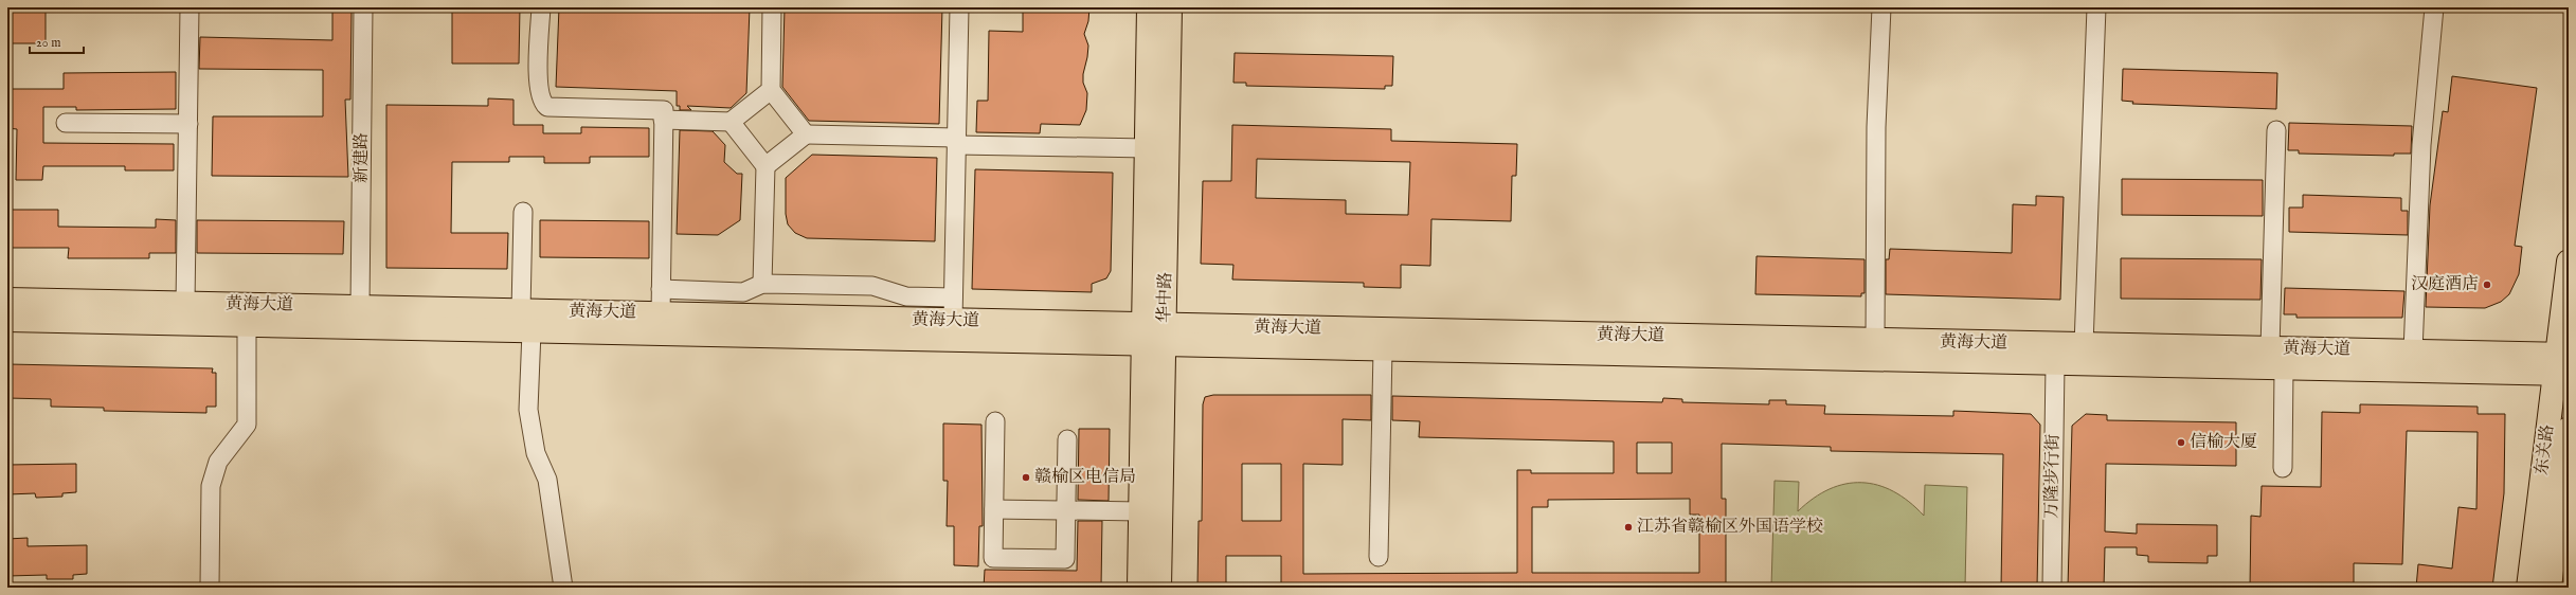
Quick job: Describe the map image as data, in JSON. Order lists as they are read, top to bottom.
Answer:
{
  "streets": {
    "main road": ["华中路", "黄海大道", "东关路"],
    "street": ["新建路", "万隆步行街"]
  },
  "crossings": [
    ["新建路", "黄海大道"],
    ["华中路", "黄海大道"],
    ["黄海大道", "东关路"],
    ["黄海大道", "万隆步行街"]
  ],
  "places": [
    "汉庭酒店",
    "信榆大厦",
    "赣榆区电信局",
    "江苏省赣榆区外国语学校"
  ],
  "scale_bar": "20 m"
}
